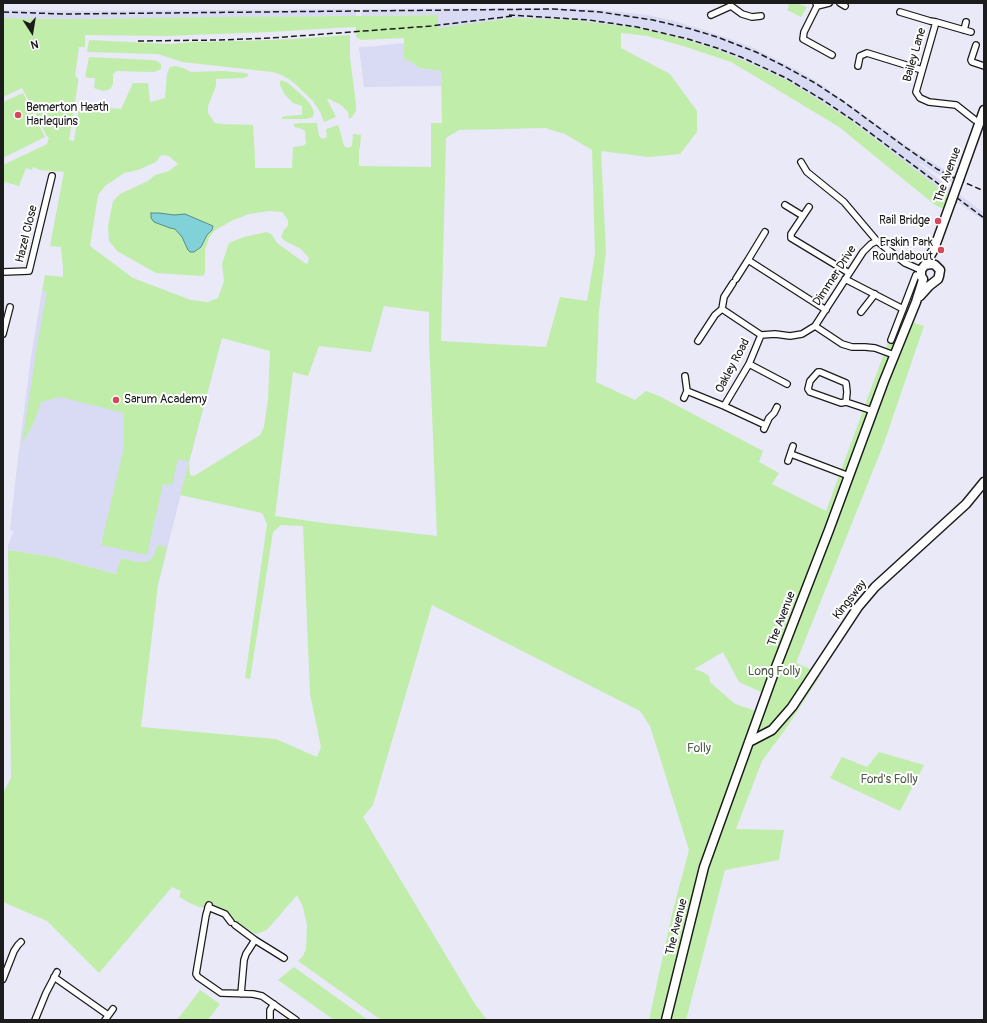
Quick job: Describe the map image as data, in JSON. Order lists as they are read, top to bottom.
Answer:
{
  "streets": {
    "street": [
      "Bailey Lane",
      "The Avenue",
      "Hazel Close",
      "Dimmer Drive",
      "Oakley Road",
      "Kingsway"
    ]
  },
  "crossings": [
    ["Bailey Lane", "The Avenue"],
    ["The Avenue", "Kingsway"],
    ["Dimmer Drive", "Oakley Road"]
  ],
  "parks": ["Long Folly", "Folly", "Ford's Folly"],
  "places": [
    "Bemerton Heath Harlequins",
    "Rail Bridge",
    "Erskin Park Roundabout",
    "Sarum Academy"
  ],
  "north": "bottom"
}
